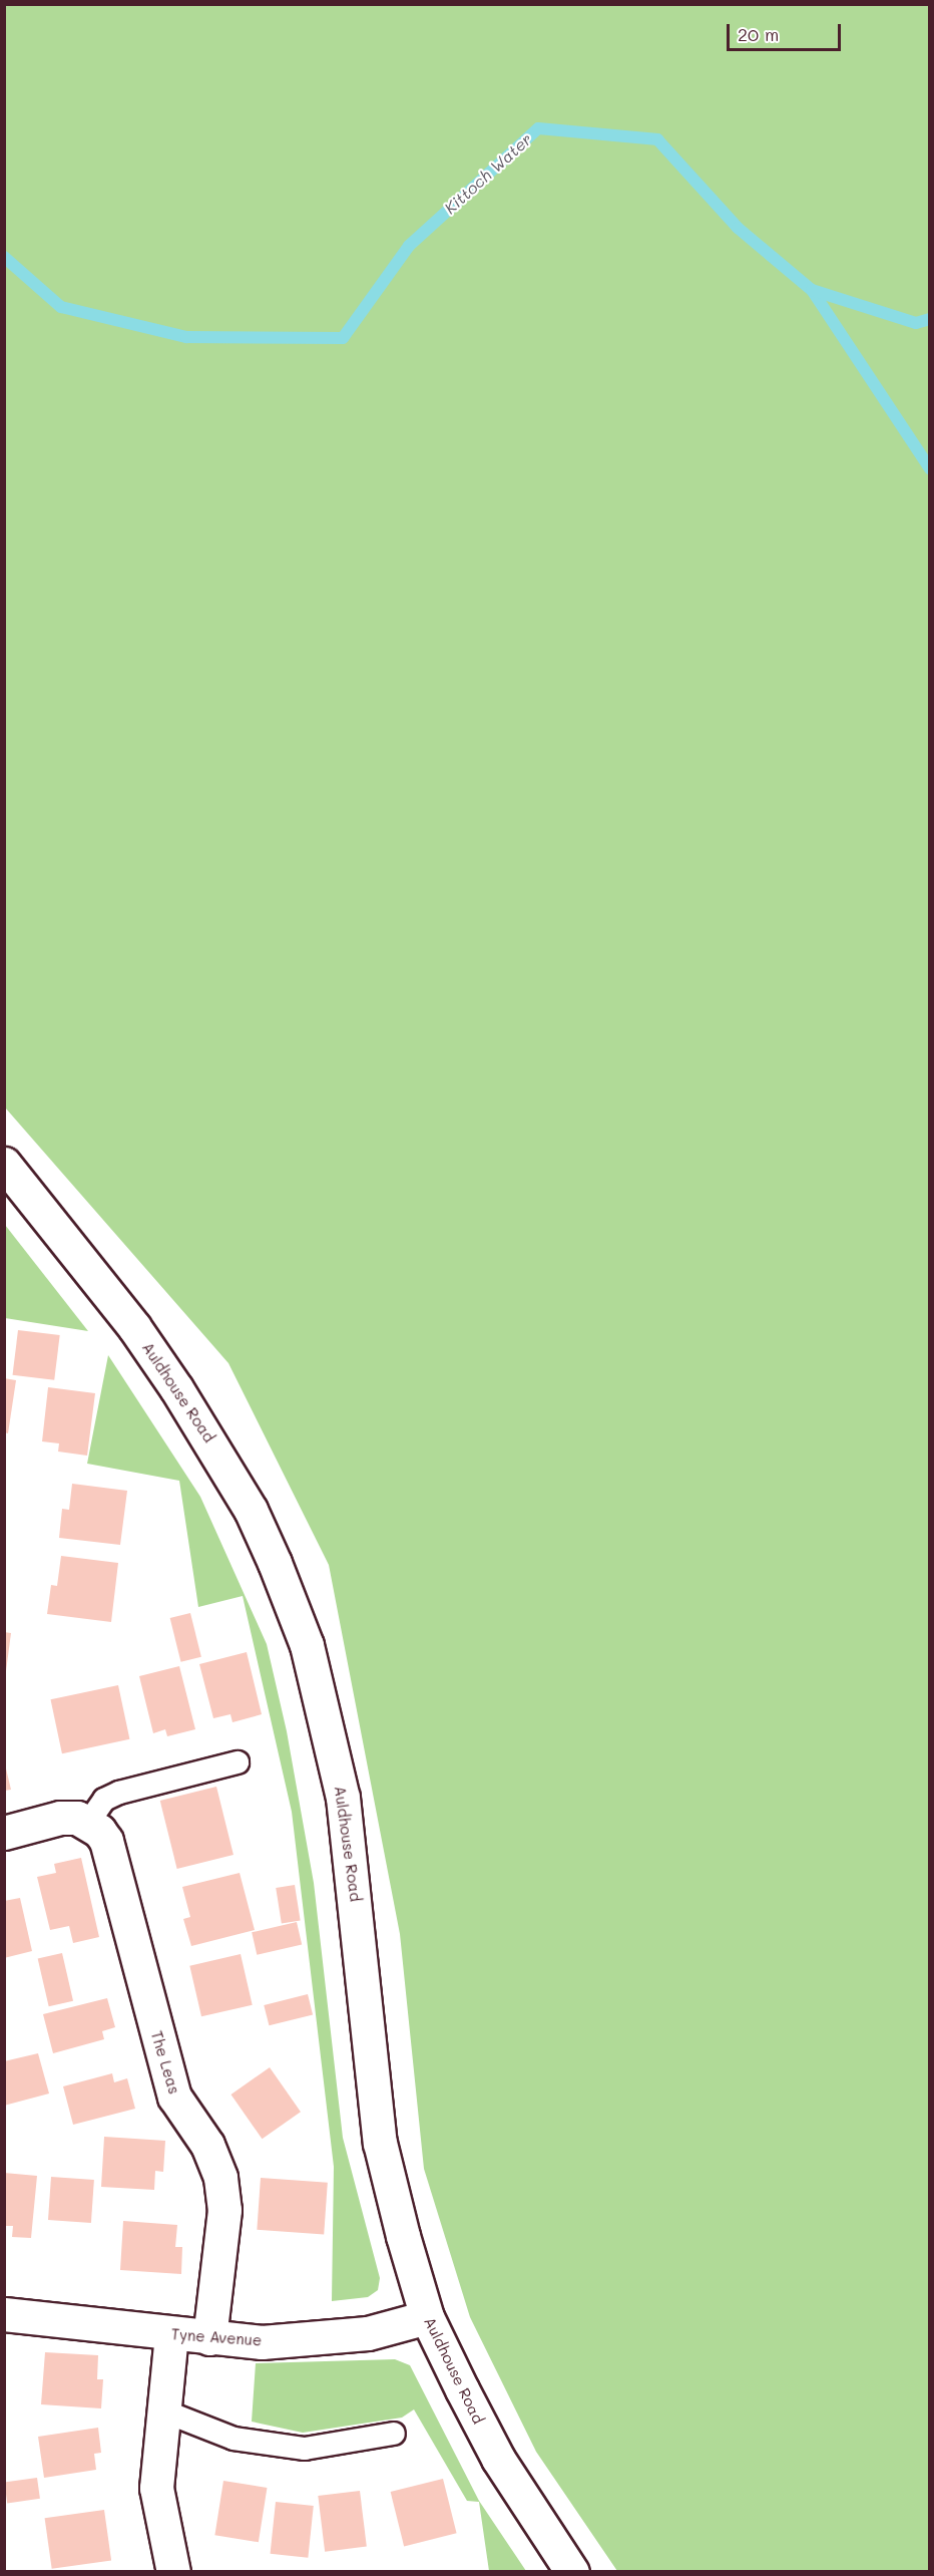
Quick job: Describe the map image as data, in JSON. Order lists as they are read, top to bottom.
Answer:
{
  "streets": {
    "street": ["Auldhouse Road", "The Leas", "Tyne Avenue"]
  },
  "crossings": [
    ["Auldhouse Road", "Tyne Avenue"],
    ["The Leas", "Tyne Avenue"]
  ],
  "water": ["Kittoch Water"],
  "scale_bar": "20 m"
}
